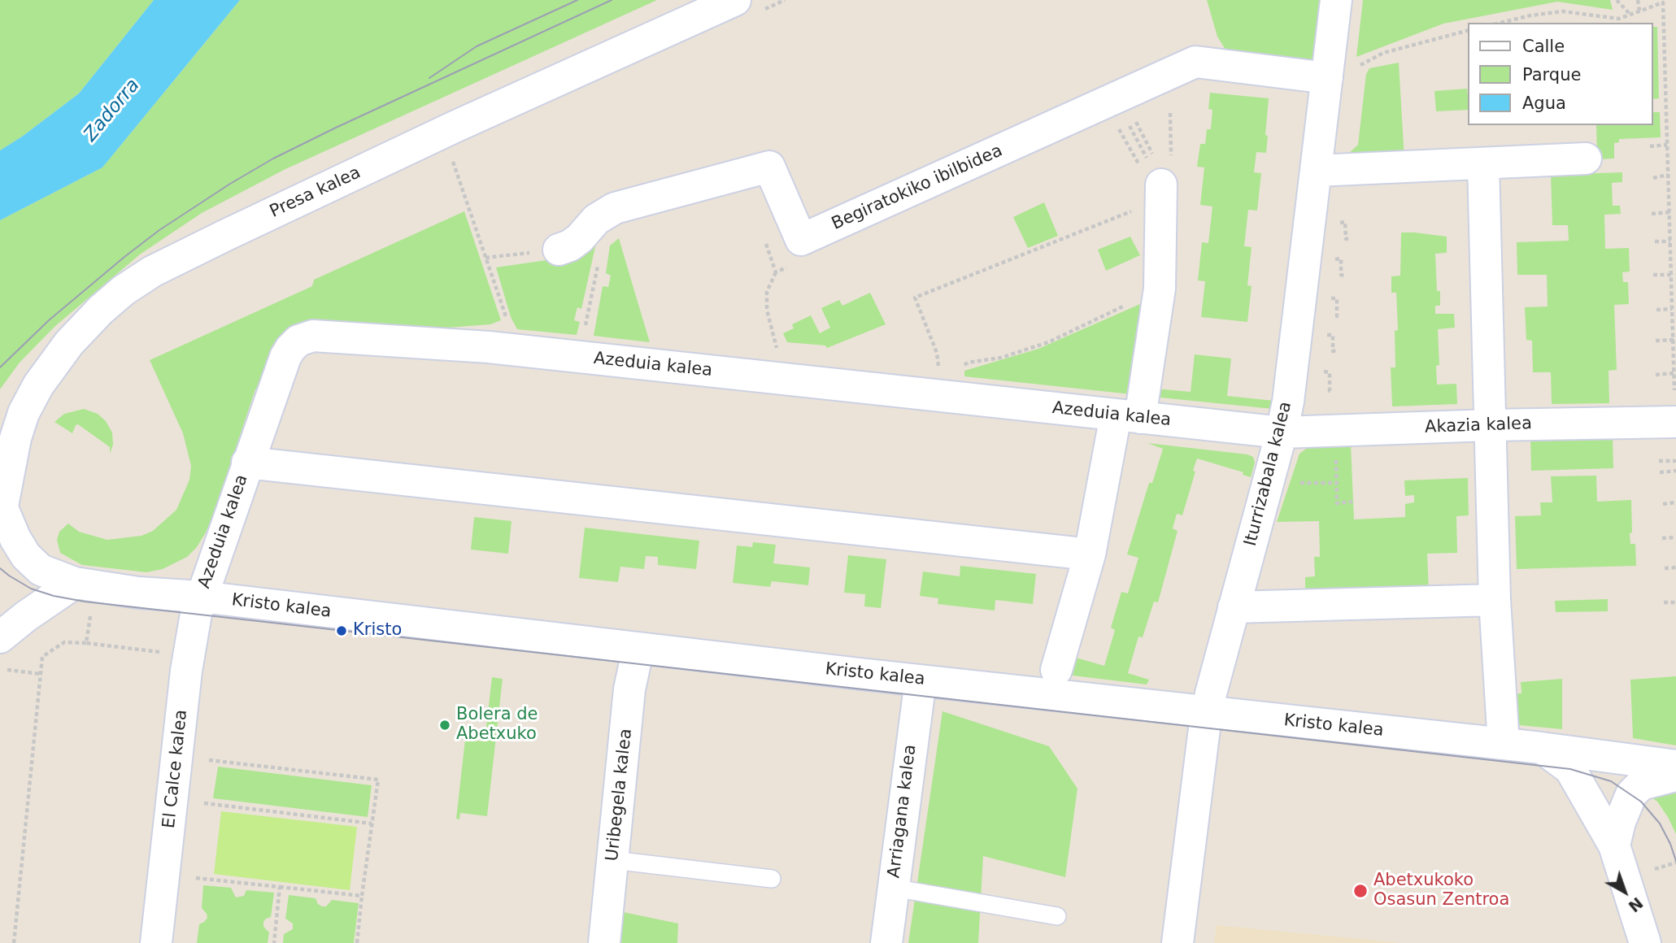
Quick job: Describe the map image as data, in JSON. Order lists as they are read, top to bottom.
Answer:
{
  "streets": {
    "street": [
      "Begiratokiko ibilbidea",
      "Presa kalea",
      "Azeduia kalea",
      "Akazia kalea",
      "Iturrizabala kalea",
      "Kristo kalea",
      "El Calce kalea",
      "Uribegela kalea",
      "Arriagana kalea"
    ]
  },
  "crossings": [
    ["Begiratokiko ibilbidea", "Iturrizabala kalea"],
    ["Presa kalea", "Kristo kalea"],
    ["Azeduia kalea", "Akazia kalea"],
    ["Azeduia kalea", "Iturrizabala kalea"],
    ["Azeduia kalea", "Kristo kalea"],
    ["Azeduia kalea", "El Calce kalea"],
    ["Akazia kalea", "Iturrizabala kalea"],
    ["Iturrizabala kalea", "Kristo kalea"],
    ["Kristo kalea", "El Calce kalea"],
    ["Kristo kalea", "Uribegela kalea"],
    ["Kristo kalea", "Arriagana kalea"]
  ],
  "water": ["Zadorra"],
  "places": ["Kristo", "Bolera de Abetxuko", "Abetxukoko Osasun Zentroa"],
  "legend": ["Calle", "Parque", "Agua"],
  "north": "bottom right"
}
